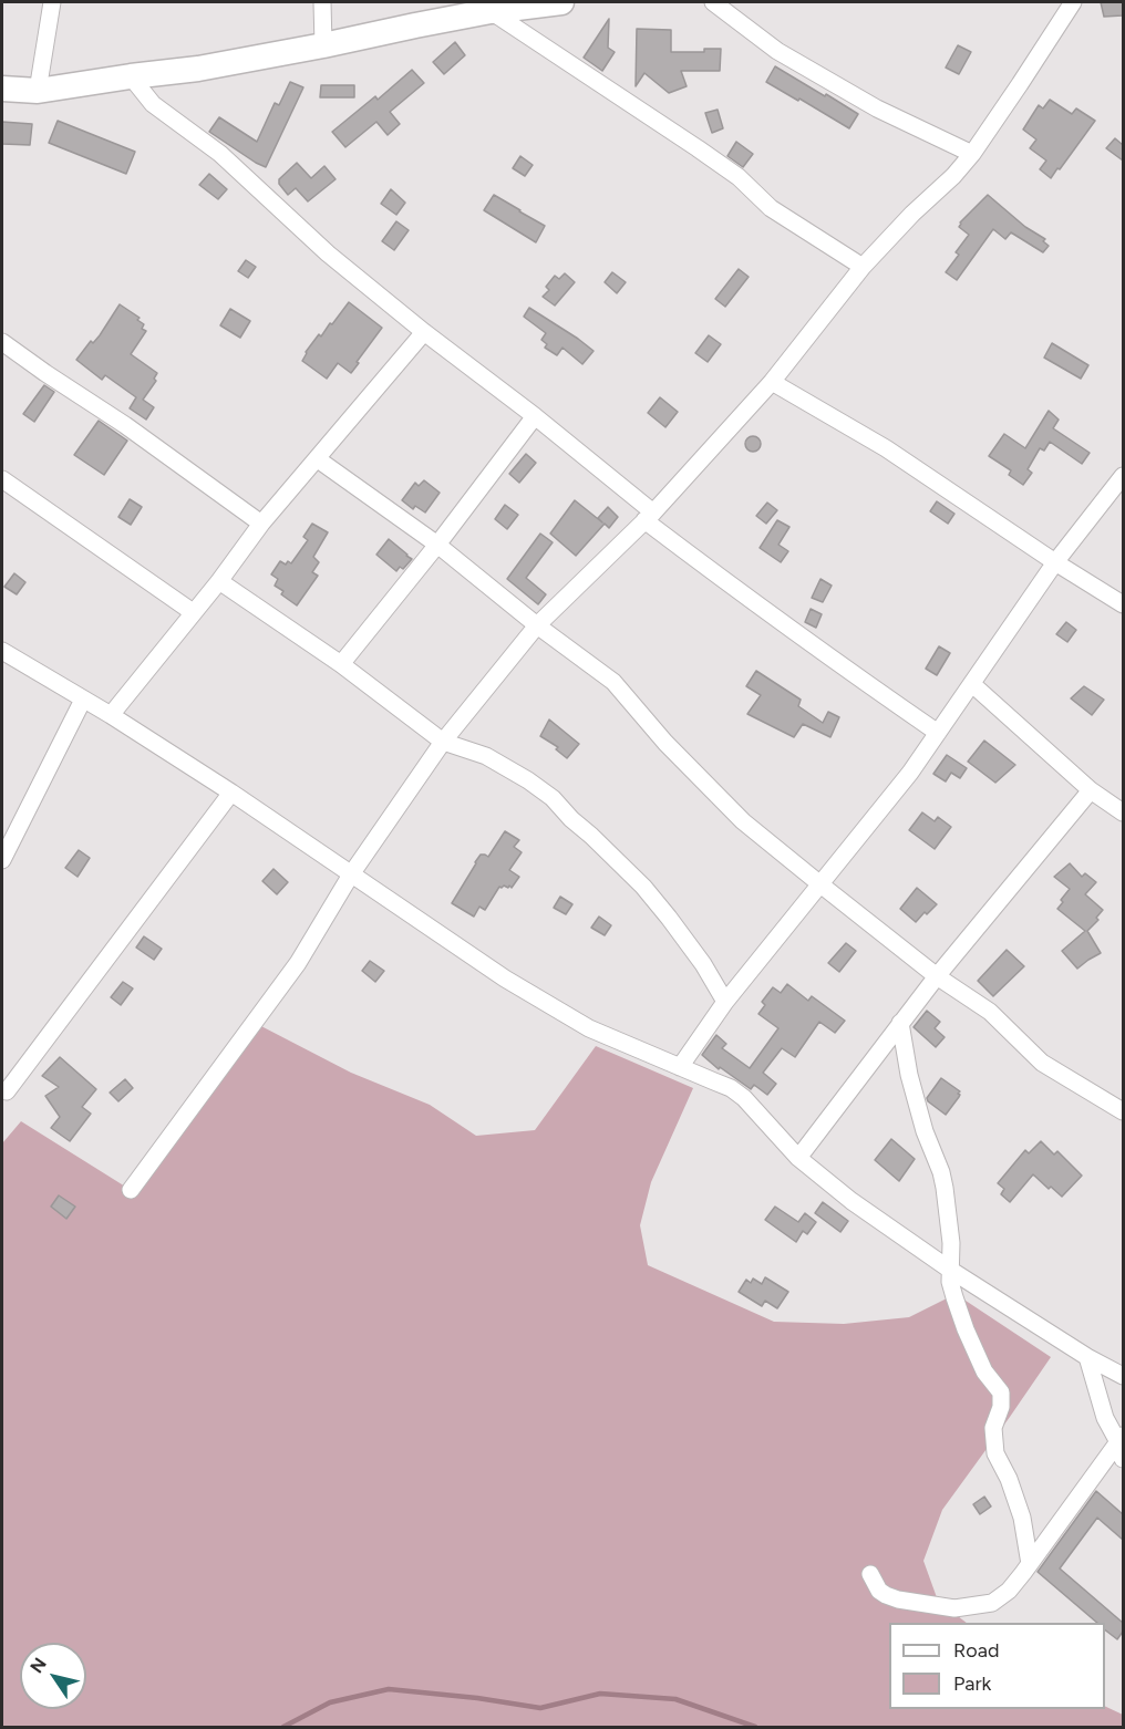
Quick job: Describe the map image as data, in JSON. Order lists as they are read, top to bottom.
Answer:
{
  "legend": ["Road", "Park"],
  "north": "top left"
}
